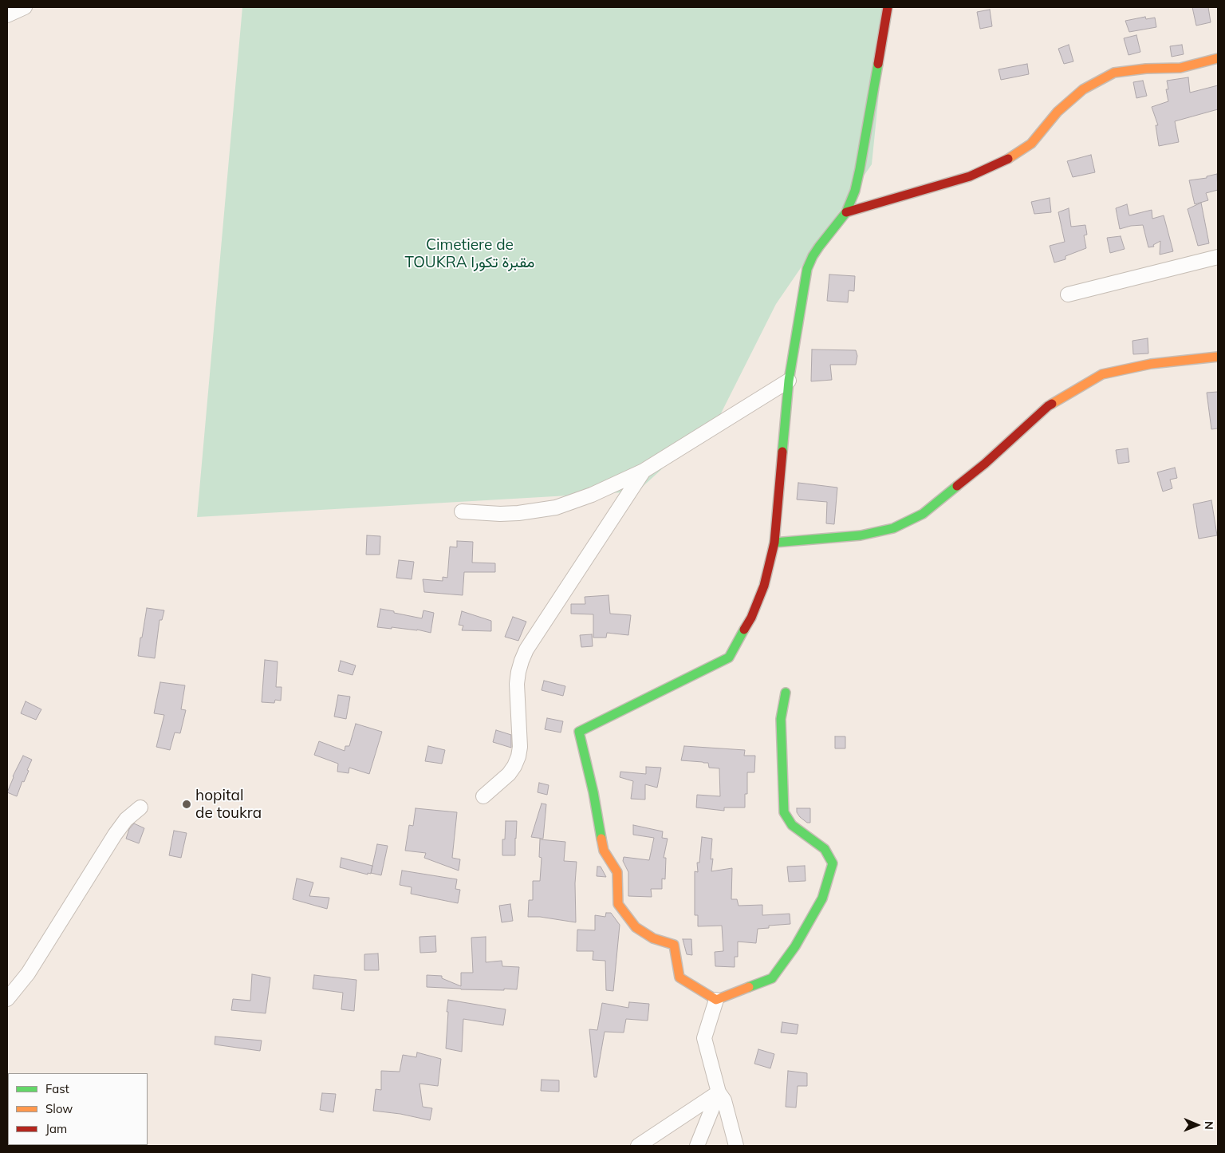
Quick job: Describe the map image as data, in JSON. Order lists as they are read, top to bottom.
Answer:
{
  "parks": ["Cimetiere de TOUKRA مقبرة تكورا"],
  "places": ["hopital de toukra"],
  "legend": ["Fast", "Slow", "Jam"],
  "north": "right"
}
